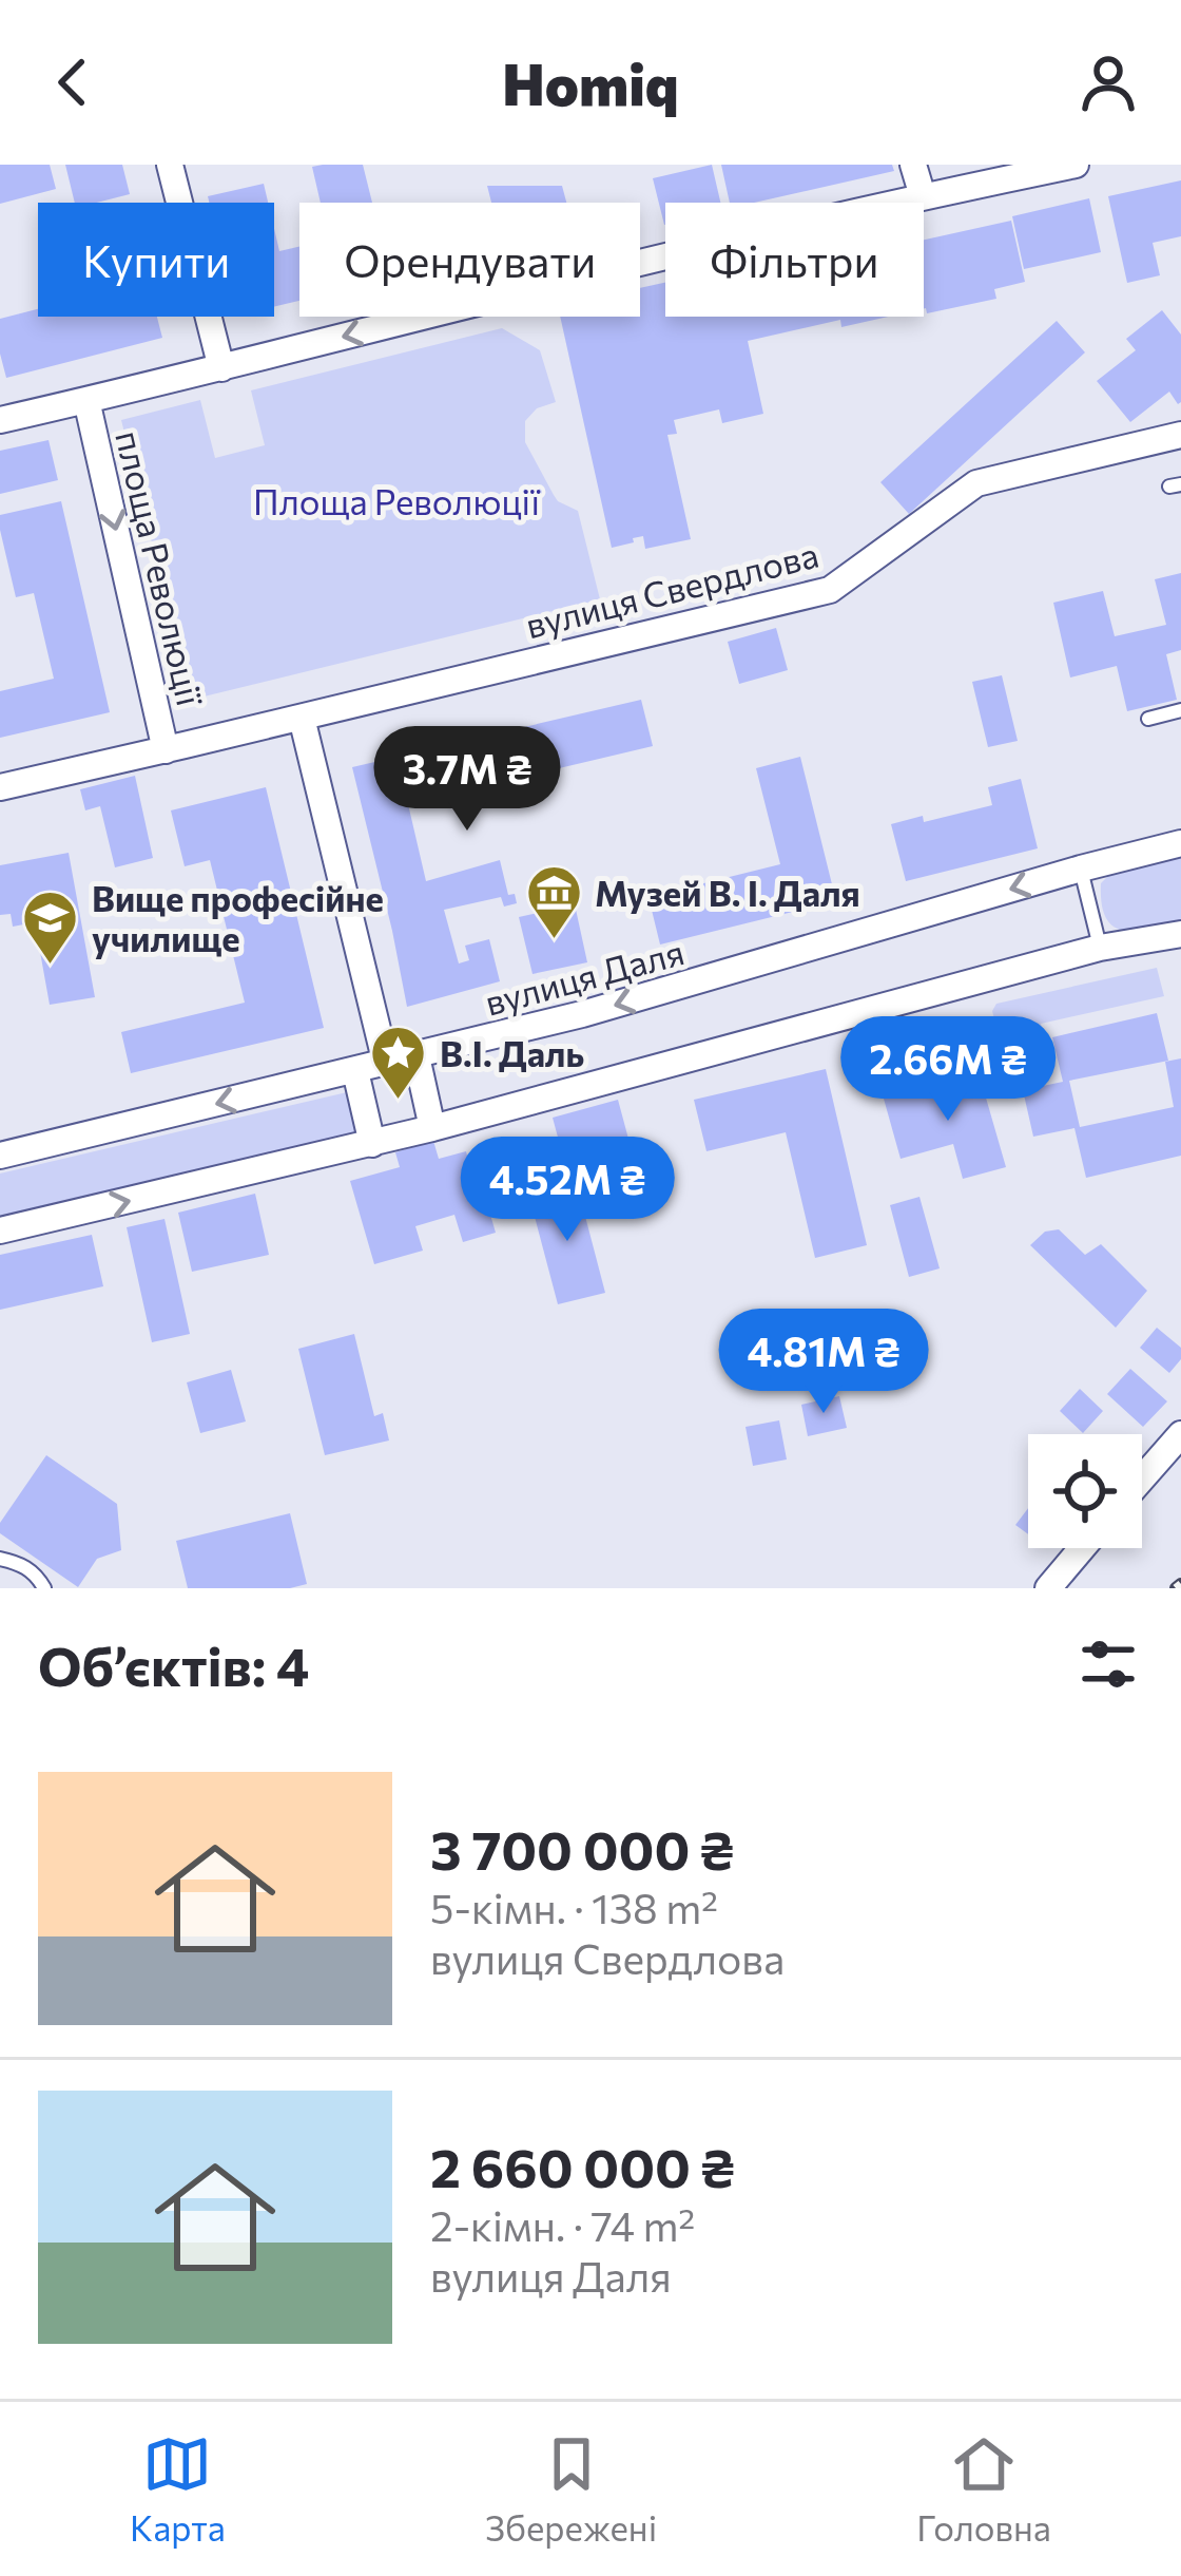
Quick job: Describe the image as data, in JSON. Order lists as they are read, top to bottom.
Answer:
{
  "streets": {
    "street": ["площа Революції", "вулиця Свердлова", "вулиця Даля"]
  },
  "crossings": [
    ["площа Революції", "вулиця Свердлова"]
  ],
  "one_way": ["площа Революції"],
  "parks": ["Площа Революції"],
  "places": {
    "museum": ["Музей В. І. Даля"],
    "school or university": ["Вище професійне училище"],
    "place": ["В.І. Даль"]
  },
  "page": {
    "header": "Homiq",
    "chip": ["Купити", "Орендувати", "Фільтри"],
    "price": [
      "3.7M ₴",
      "2.66M ₴",
      "4.52M ₴",
      "4.81M ₴"
    ],
    "heading": "Об’єктів: 4",
    "list": [
      {
        "name": "3 700 000 ₴",
        "note": "5-кімн. · 138 m² · вулиця Свердлова"
      },
      {
        "name": "2 660 000 ₴",
        "note": "2-кімн. · 74 m² · вулиця Даля"
      }
    ],
    "tabs": ["Карта", "Збережені", "Головна"]
  }
}
